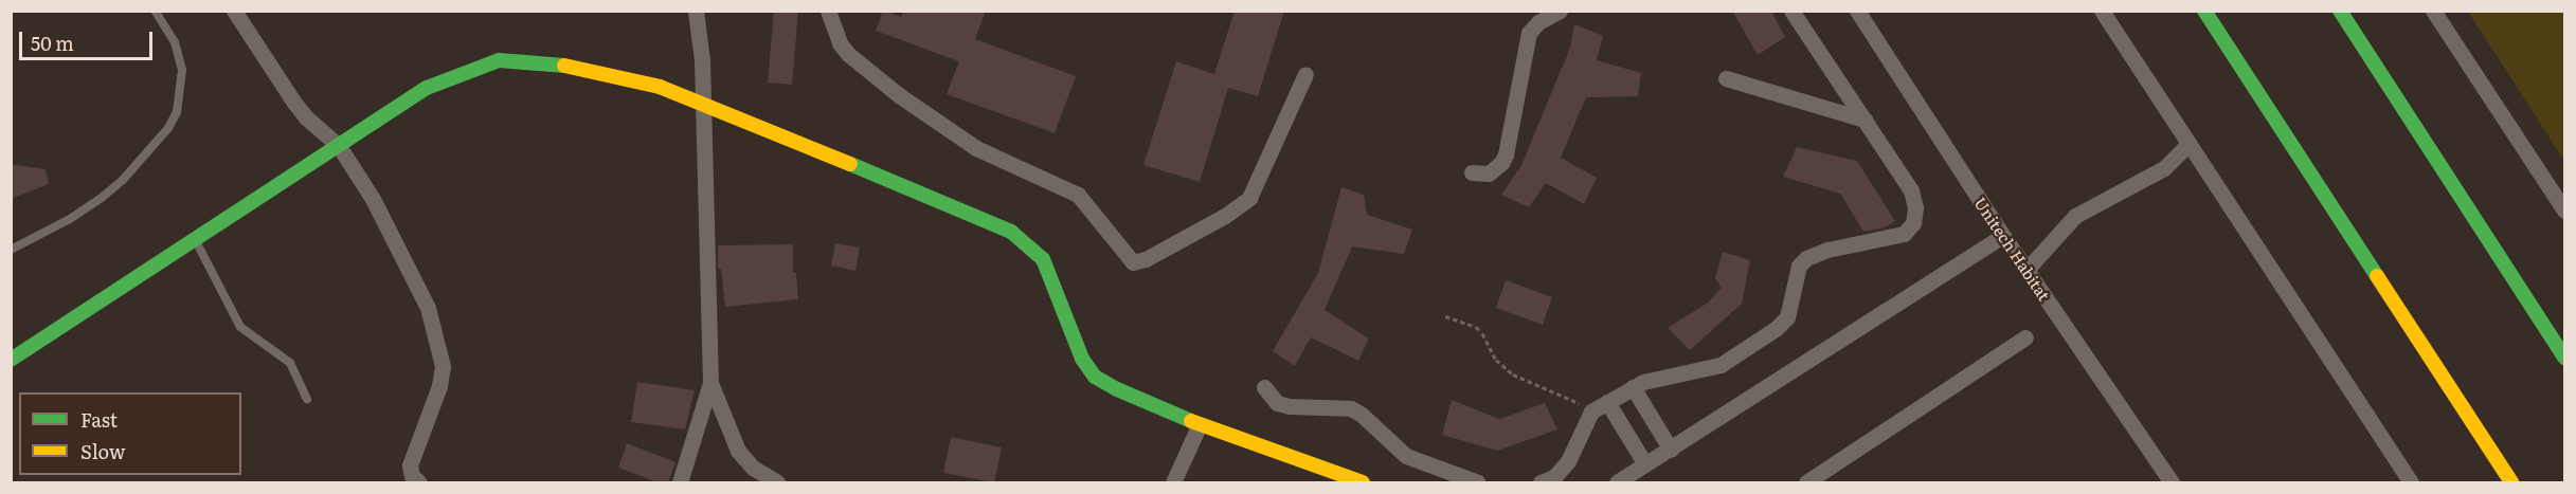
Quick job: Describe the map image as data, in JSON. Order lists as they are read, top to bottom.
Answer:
{
  "streets": {
    "street": ["Unitech Habitat"]
  },
  "legend": ["Fast", "Slow"],
  "scale_bar": "50 m"
}
